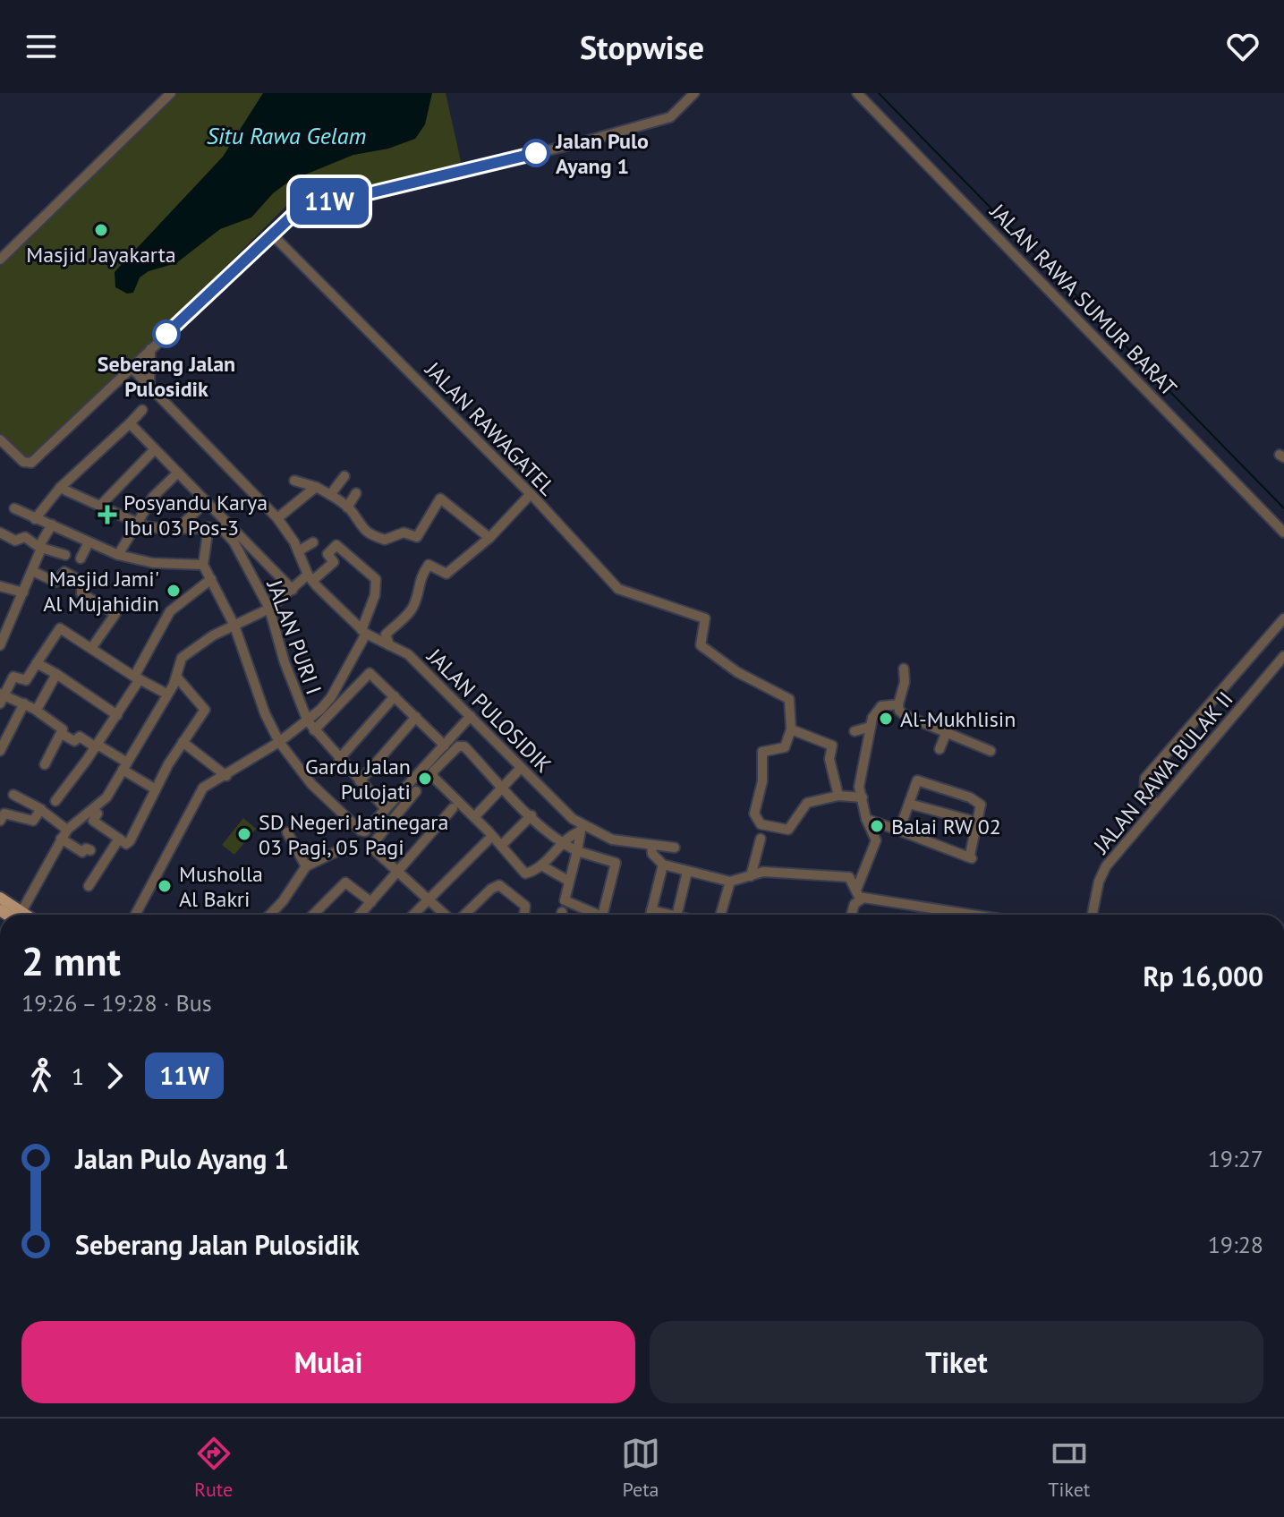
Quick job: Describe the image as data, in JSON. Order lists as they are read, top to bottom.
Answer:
{
  "streets": {
    "street": [
      "JALAN RAWA SUMUR BARAT",
      "JALAN RAWAGATEL",
      "JALAN PURI I",
      "JALAN PULOSIDIK",
      "JALAN RAWA BULAK II"
    ]
  },
  "water": ["Situ Rawa Gelam"],
  "places": {
    "other": [
      "Jalan Pulo Ayang 1",
      "Masjid Jayakarta",
      "Seberang Jalan Pulosidik",
      "Masjid Jami' Al Mujahidin",
      "Al-Mukhlisin",
      "Gardu Jalan Pulojati",
      "Balai RW 02",
      "SD Negeri Jatinegara 03 Pagi, 05 Pagi",
      "Musholla Al Bakri"
    ],
    "health": ["Posyandu Karya Ibu 03 Pos-3"]
  },
  "lines": ["bus line 11W"],
  "page": {
    "header": "Stopwise",
    "on_map": "11W",
    "heading": ["2 mnt", "19:26 – 19:28 · Bus", "Rp 16,000"],
    "legs": ["1", "11W"],
    "list": [
      {
        "name": "Jalan Pulo Ayang 1",
        "value": "19:27"
      },
      {
        "name": "Seberang Jalan Pulosidik",
        "value": "19:28"
      }
    ],
    "buttons": ["Mulai", "Tiket"],
    "tabs": ["Rute", "Peta", "Tiket"]
  }
}
